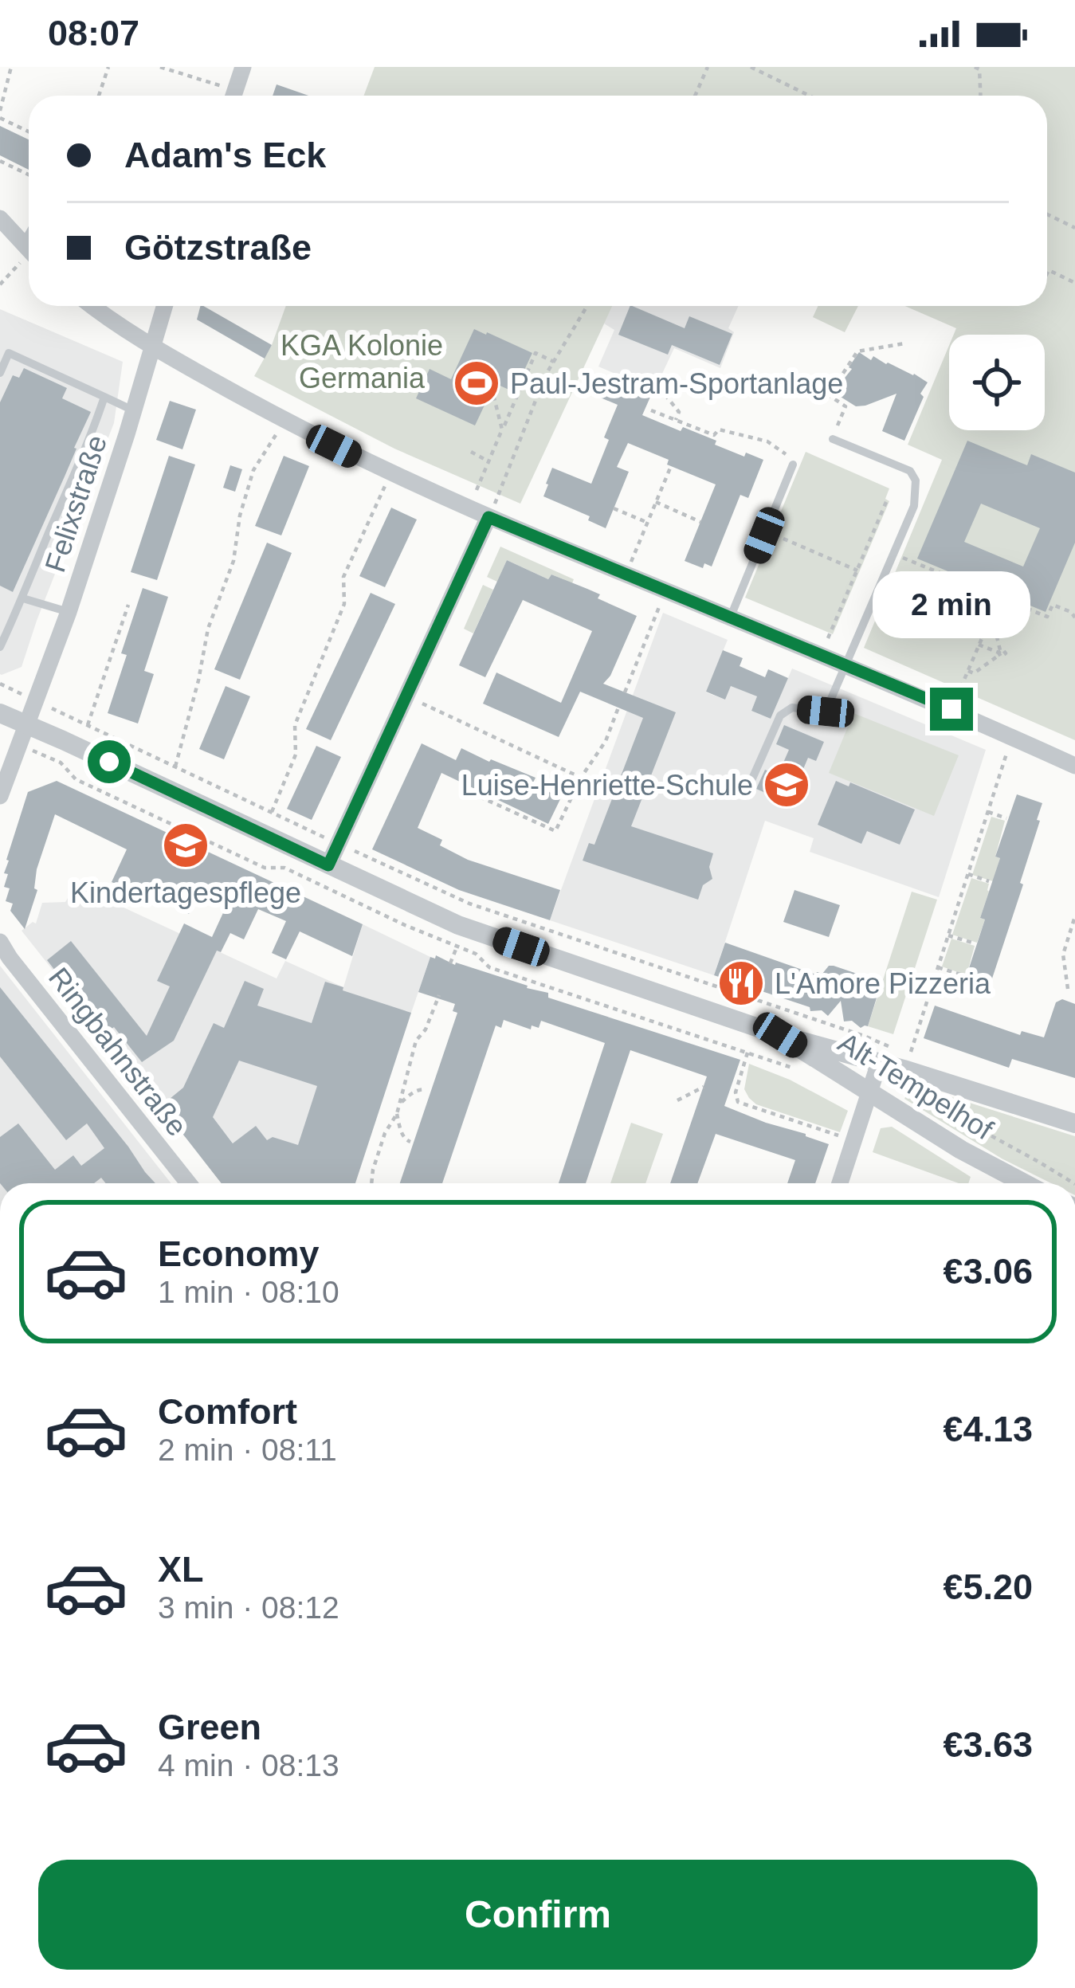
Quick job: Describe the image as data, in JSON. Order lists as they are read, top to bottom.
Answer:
{
  "streets": {
    "street": ["Felixstraße", "Ringbahnstraße", "Alt-Tempelhof"]
  },
  "parks": ["KGA Kolonie Germania"],
  "places": {
    "sports": ["Paul-Jestram-Sportanlage"],
    "school or university": ["Luise-Henriette-Schule", "Kindertagespflege"],
    "restaurant": ["L'Amore Pizzeria"]
  },
  "page": {
    "status": "08:07",
    "banner": ["Adam's Eck", "Götzstraße"],
    "bubble": "2 min",
    "list": [
      {
        "name": "Economy",
        "note": "1 min · 08:10",
        "value": "€3.06"
      },
      {
        "name": "Comfort",
        "note": "2 min · 08:11",
        "value": "€4.13"
      },
      {
        "name": "XL",
        "note": "3 min · 08:12",
        "value": "€5.20"
      },
      {
        "name": "Green",
        "note": "4 min · 08:13",
        "value": "€3.63"
      }
    ],
    "buttons": "Confirm"
  }
}
